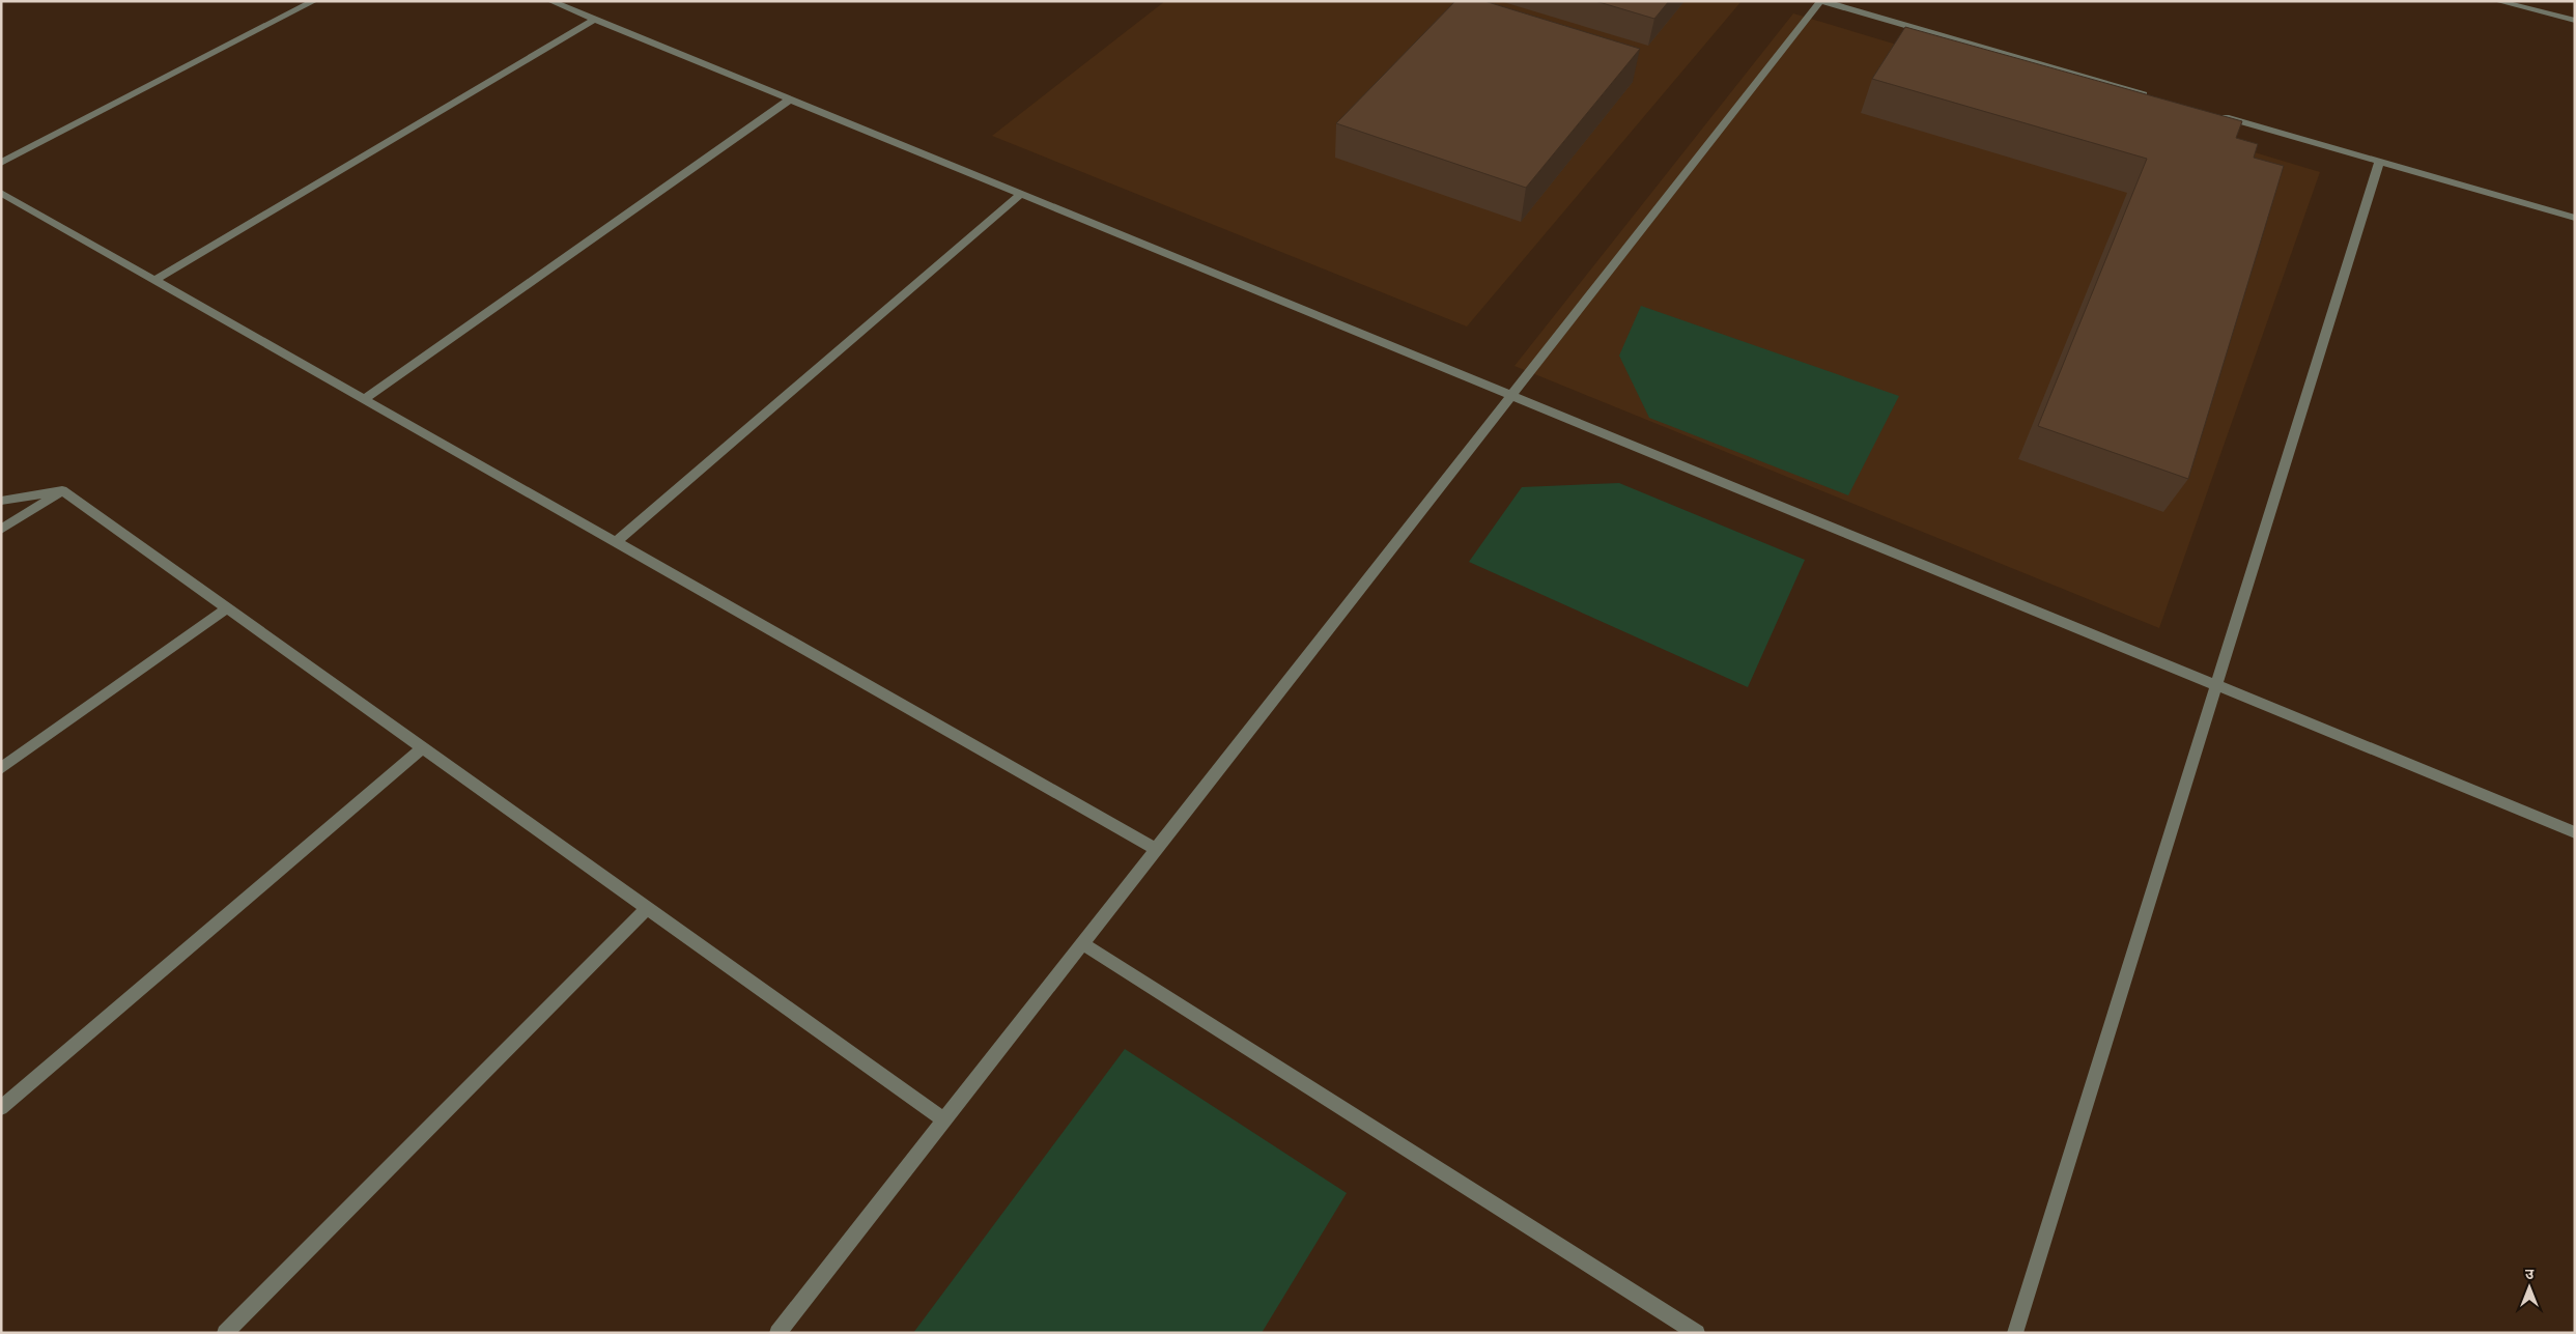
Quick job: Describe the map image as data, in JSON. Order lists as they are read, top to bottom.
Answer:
{
  "north": "top"
}
